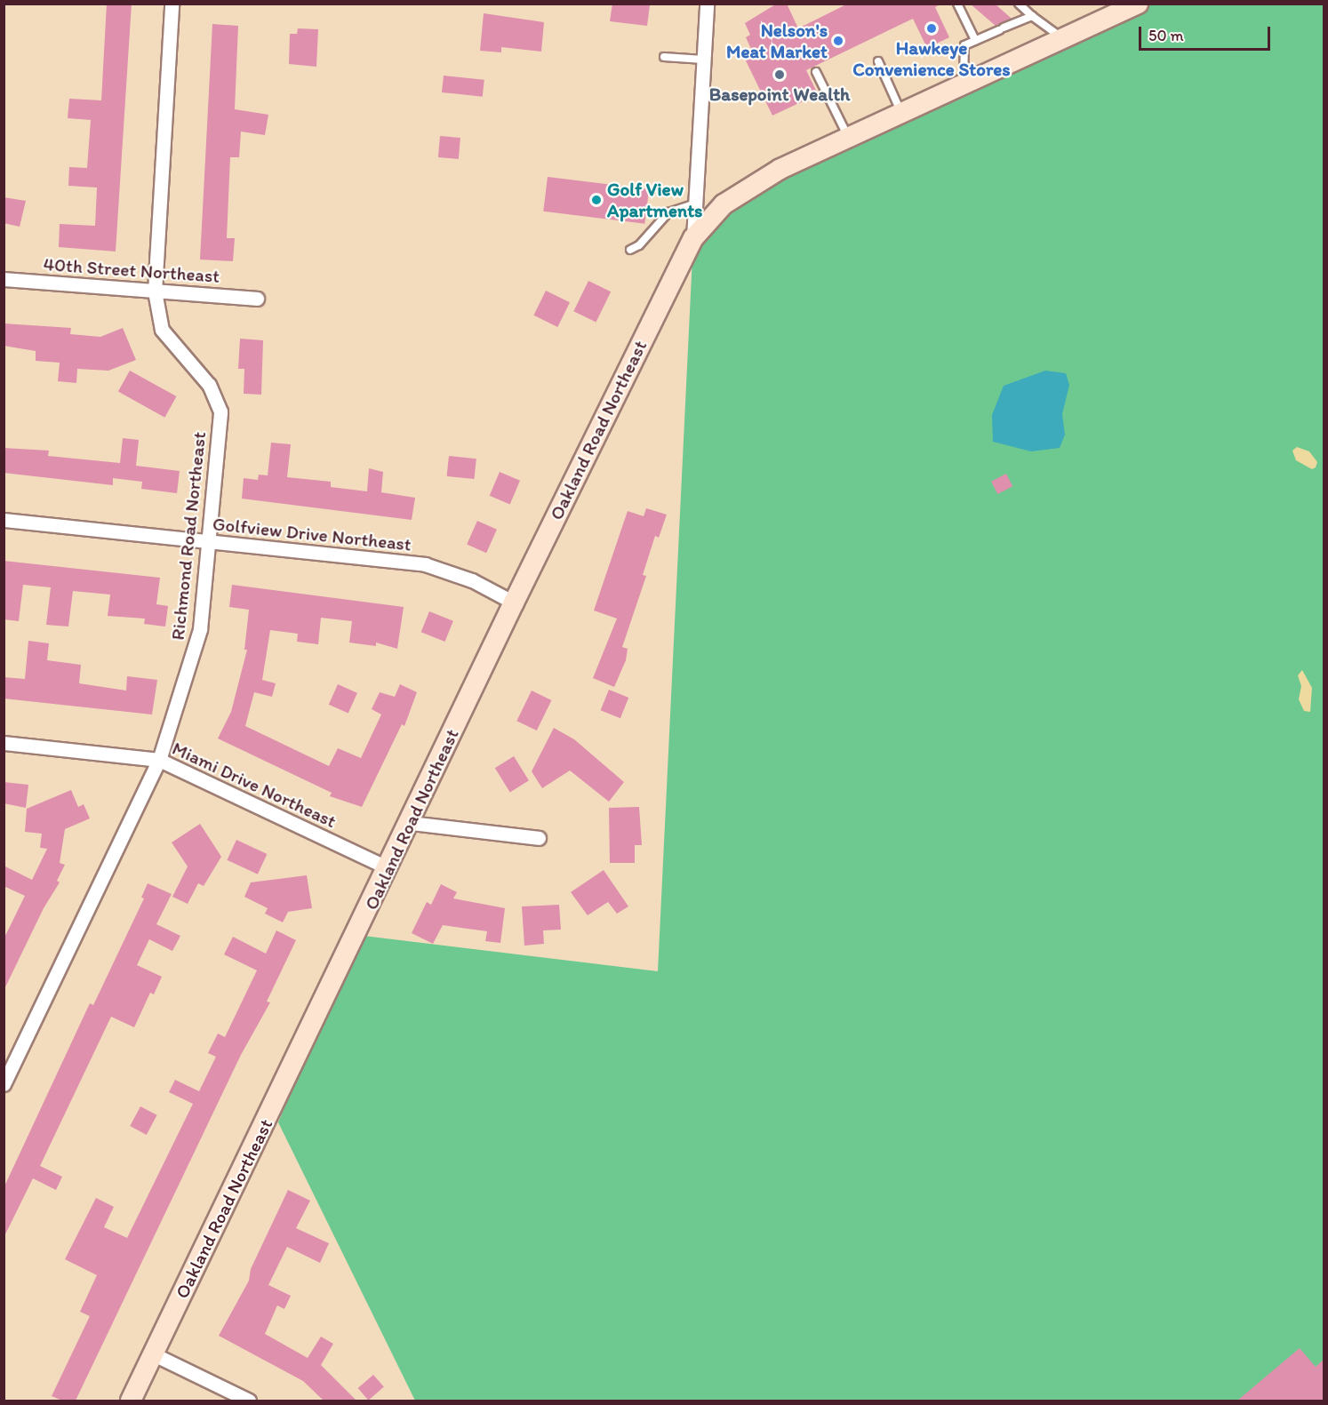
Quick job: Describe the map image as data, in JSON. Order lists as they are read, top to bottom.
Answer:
{
  "streets": {
    "main road": ["Oakland Road Northeast"],
    "street": [
      "40th Street Northeast",
      "Golfview Drive Northeast",
      "Richmond Road Northeast",
      "Miami Drive Northeast"
    ]
  },
  "crossings": [
    ["40th Street Northeast", "Richmond Road Northeast"],
    ["Oakland Road Northeast", "Golfview Drive Northeast"],
    ["Oakland Road Northeast", "Miami Drive Northeast"],
    ["Golfview Drive Northeast", "Richmond Road Northeast"],
    ["Richmond Road Northeast", "Miami Drive Northeast"]
  ],
  "places": [
    "Hawkeye Convenience Stores",
    "Nelson's Meat Market",
    "Basepoint Wealth",
    "Golf View Apartments"
  ],
  "scale_bar": "50 m"
}
